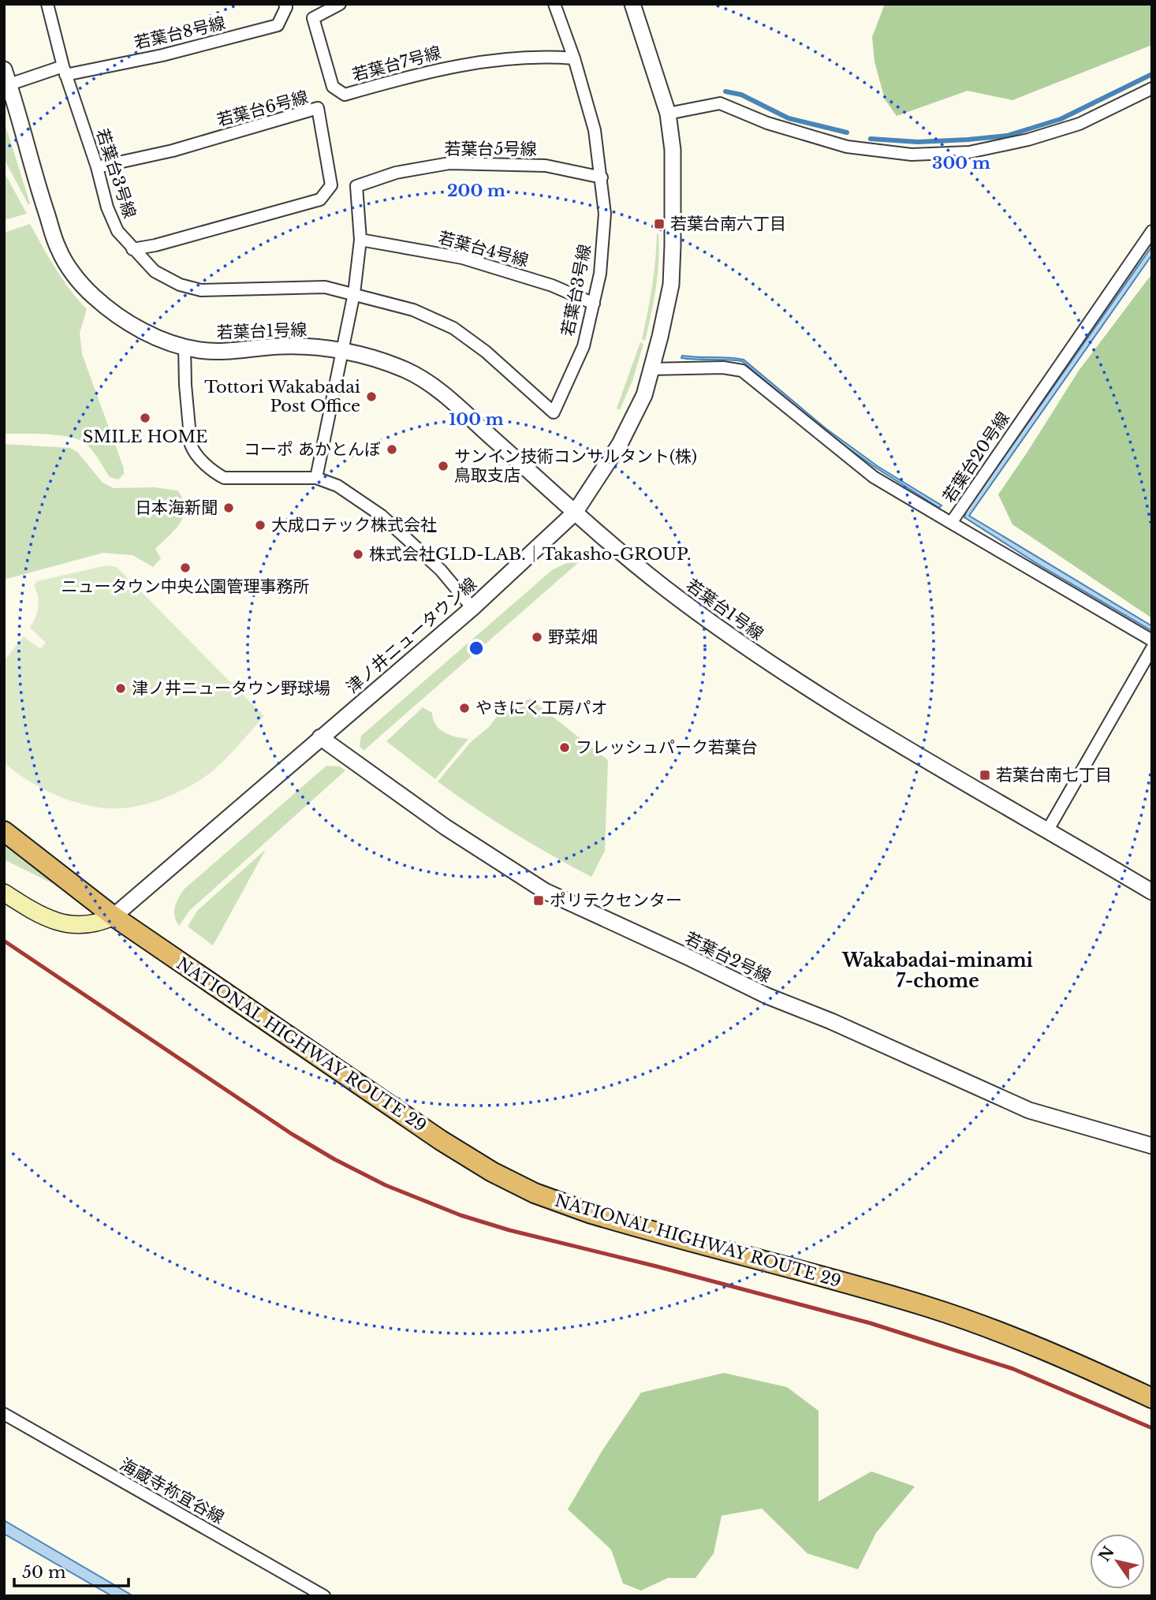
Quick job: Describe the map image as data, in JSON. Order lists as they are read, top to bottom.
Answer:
{
  "streets": {
    "highway": ["NATIONAL HIGHWAY ROUTE 29"],
    "street": [
      "若葉台8号線",
      "若葉台7号線",
      "若葉台6号線",
      "若葉台5号線",
      "若葉台3号線",
      "若葉台4号線",
      "若葉台1号線",
      "若葉台20号線",
      "津ノ井ニュータウン線",
      "若葉台2号線",
      "海蔵寺祢宜谷線"
    ]
  },
  "crossings": [
    ["若葉台8号線", "若葉台3号線"],
    ["若葉台7号線", "若葉台3号線"],
    ["若葉台6号線", "若葉台3号線"],
    ["若葉台5号線", "若葉台3号線"],
    ["若葉台5号線", "若葉台4号線"],
    ["若葉台3号線", "若葉台4号線"],
    ["若葉台1号線", "津ノ井ニュータウン線"],
    ["若葉台20号線", "津ノ井ニュータウン線"],
    ["津ノ井ニュータウン線", "若葉台2号線"],
    ["津ノ井ニュータウン線", "NATIONAL HIGHWAY ROUTE 29"]
  ],
  "districts": ["Wakabadai-minami 7-chome"],
  "places": {
    "transit": ["若葉台南六丁目", "若葉台南七丁目", "ポリテクセンター"],
    "other": [
      "Tottori Wakabadai Post Office",
      "SMILE HOME",
      "コーポ あかとんぼ",
      "サンイン技術コンサルタント(株) 鳥取支店",
      "日本海新聞",
      "大成ロテック株式会社",
      "株式会社GLD-LAB.｜Takasho-GROUP.",
      "ニュータウン中央公園管理事務所",
      "野菜畑",
      "津ノ井ニュータウン野球場",
      "やきにく工房パオ",
      "フレッシュパーク若葉台"
    ]
  },
  "scale_bar": "50 m",
  "north": "top left",
  "rings": ["300 m", "200 m", "100 m"]
}
